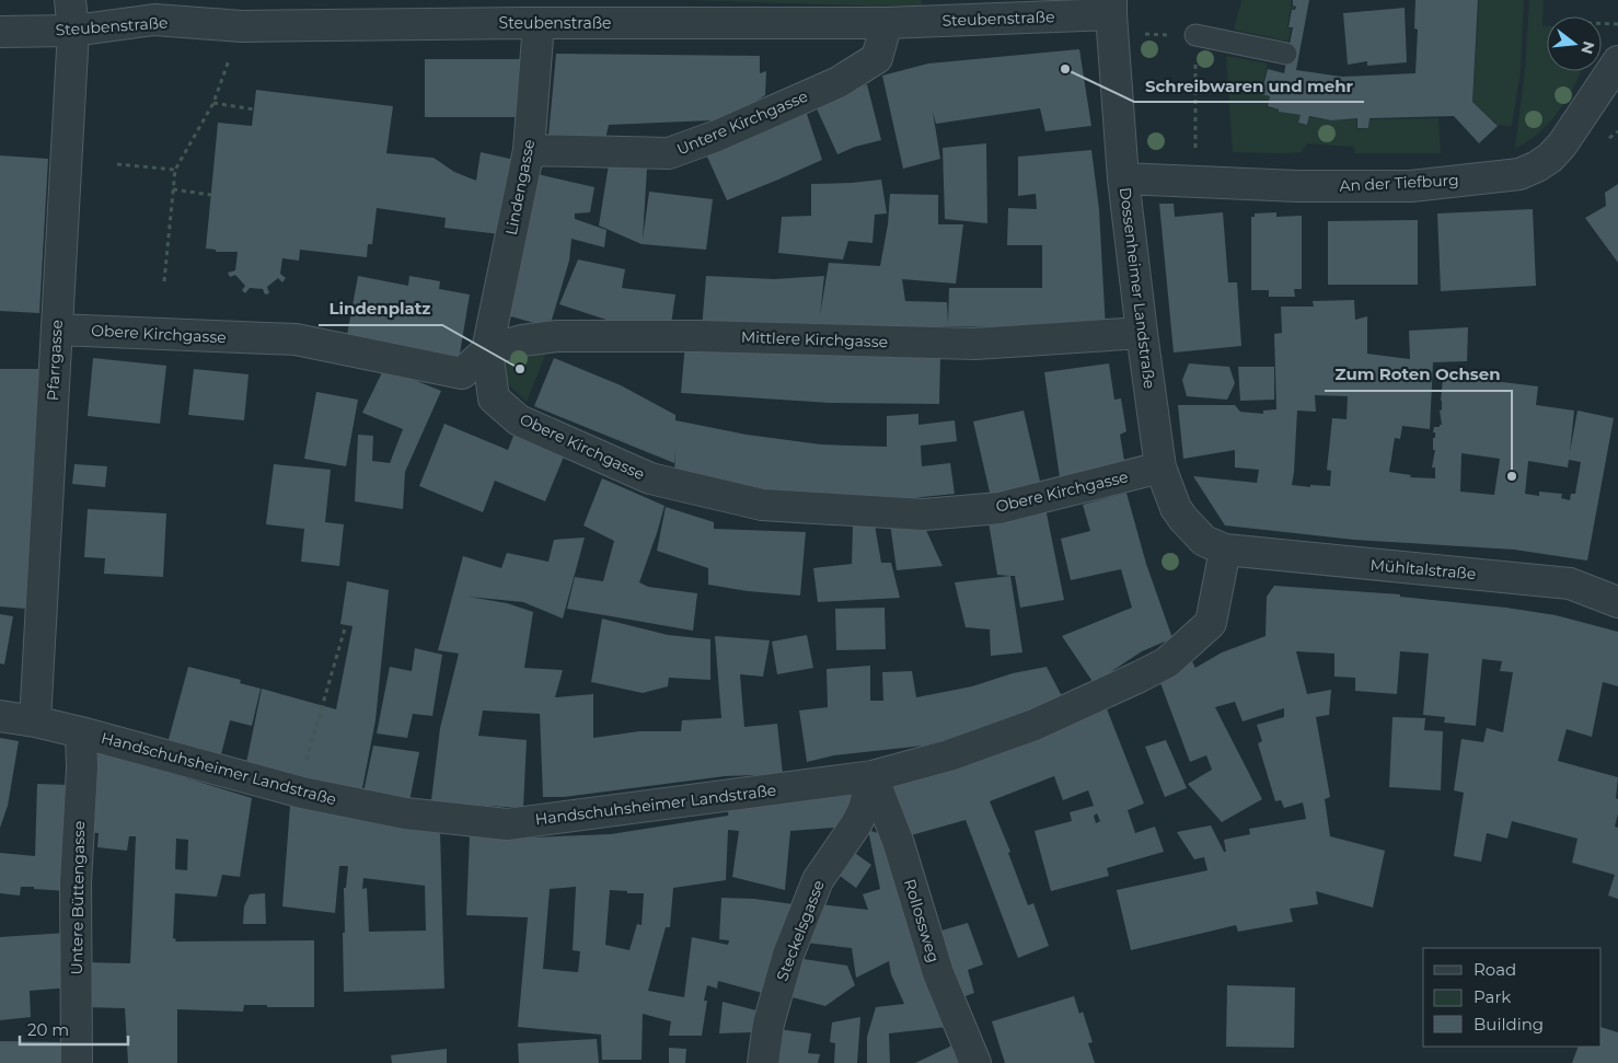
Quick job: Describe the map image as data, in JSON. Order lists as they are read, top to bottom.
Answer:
{
  "streets": {
    "street": [
      "Steubenstraße",
      "Untere Kirchgasse",
      "An der Tiefburg",
      "Lindengasse",
      "Dossenheimer Landstraße",
      "Obere Kirchgasse",
      "Mittlere Kirchgasse",
      "Pfarrgasse",
      "Mühltalstraße",
      "Handschuhsheimer Landstraße",
      "Untere Büttengasse",
      "Rollossweg",
      "Steckelsgasse"
    ]
  },
  "crossings": [
    ["Steubenstraße", "Untere Kirchgasse"],
    ["Steubenstraße", "Lindengasse"],
    ["Steubenstraße", "Dossenheimer Landstraße"],
    ["Steubenstraße", "Pfarrgasse"],
    ["Untere Kirchgasse", "Lindengasse"],
    ["An der Tiefburg", "Dossenheimer Landstraße"],
    ["Lindengasse", "Obere Kirchgasse"],
    ["Lindengasse", "Mittlere Kirchgasse"],
    ["Dossenheimer Landstraße", "Obere Kirchgasse"],
    ["Dossenheimer Landstraße", "Mittlere Kirchgasse"],
    ["Dossenheimer Landstraße", "Mühltalstraße"],
    ["Dossenheimer Landstraße", "Handschuhsheimer Landstraße"],
    ["Obere Kirchgasse", "Mittlere Kirchgasse"],
    ["Obere Kirchgasse", "Pfarrgasse"],
    ["Pfarrgasse", "Handschuhsheimer Landstraße"],
    ["Mühltalstraße", "Handschuhsheimer Landstraße"],
    ["Handschuhsheimer Landstraße", "Untere Büttengasse"],
    ["Handschuhsheimer Landstraße", "Rollossweg"],
    ["Handschuhsheimer Landstraße", "Steckelsgasse"],
    ["Rollossweg", "Steckelsgasse"]
  ],
  "places": ["Schreibwaren und mehr", "Lindenplatz", "Zum Roten Ochsen"],
  "legend": ["Road", "Park", "Building"],
  "scale_bar": "20 m",
  "north": "right"
}
